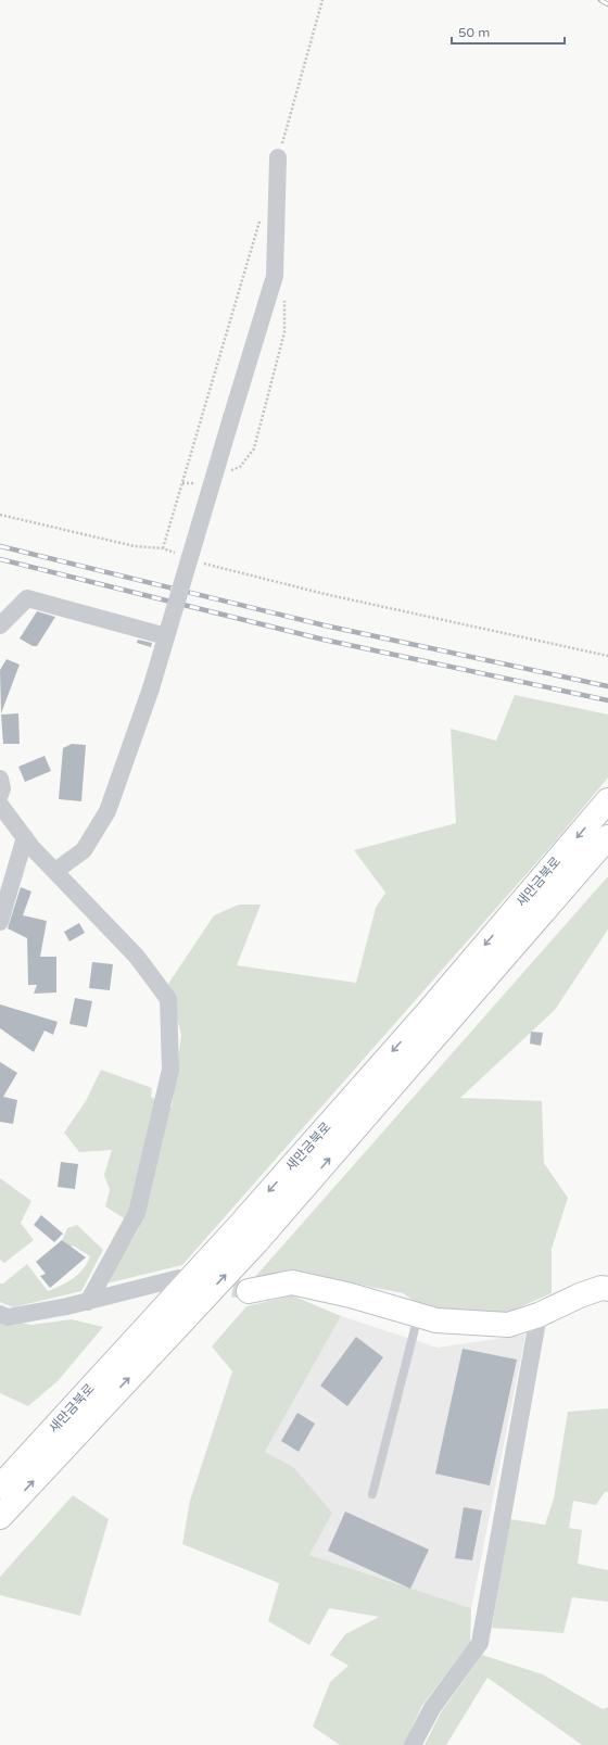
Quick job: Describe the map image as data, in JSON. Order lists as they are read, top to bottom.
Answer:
{
  "streets": {
    "main road": ["새만금북로"]
  },
  "scale_bar": "50 m"
}
